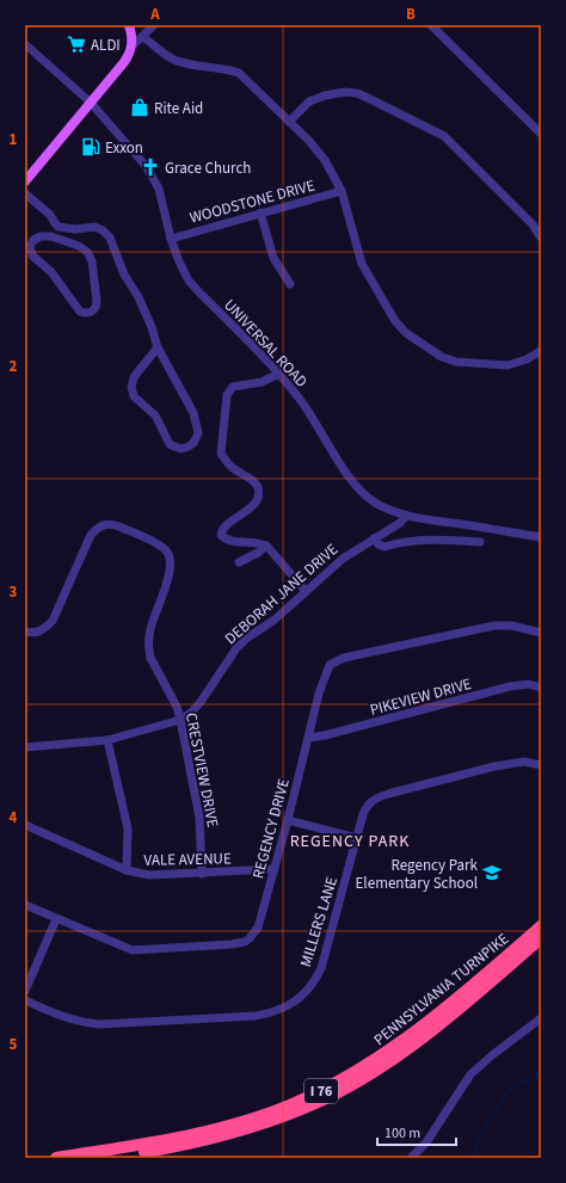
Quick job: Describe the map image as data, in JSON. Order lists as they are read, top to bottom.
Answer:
{
  "streets": {
    "highway": ["PENNSYLVANIA TURNPIKE", "I 76"],
    "street": [
      "WOODSTONE DRIVE",
      "UNIVERSAL ROAD",
      "DEBORAH JANE DRIVE",
      "PIKEVIEW DRIVE",
      "CRESTVIEW DRIVE",
      "REGENCY DRIVE",
      "VALE AVENUE",
      "MILLERS LANE"
    ]
  },
  "crossings": [
    ["WOODSTONE DRIVE", "UNIVERSAL ROAD"],
    ["UNIVERSAL ROAD", "DEBORAH JANE DRIVE"],
    ["DEBORAH JANE DRIVE", "CRESTVIEW DRIVE"],
    ["PIKEVIEW DRIVE", "REGENCY DRIVE"],
    ["CRESTVIEW DRIVE", "VALE AVENUE"],
    ["REGENCY DRIVE", "VALE AVENUE"]
  ],
  "districts": ["REGENCY PARK"],
  "places": {
    "supermarket": ["ALDI"],
    "shop": ["Rite Aid"],
    "fuel station": ["Exxon"],
    "church": ["Grace Church"],
    "school or university": ["Regency Park Elementary School"]
  },
  "scale_bar": "100 m",
  "grid": {
    "columns": ["A", "B"],
    "rows": [
      "1",
      "2",
      "3",
      "4",
      "5"
    ]
  }
}
